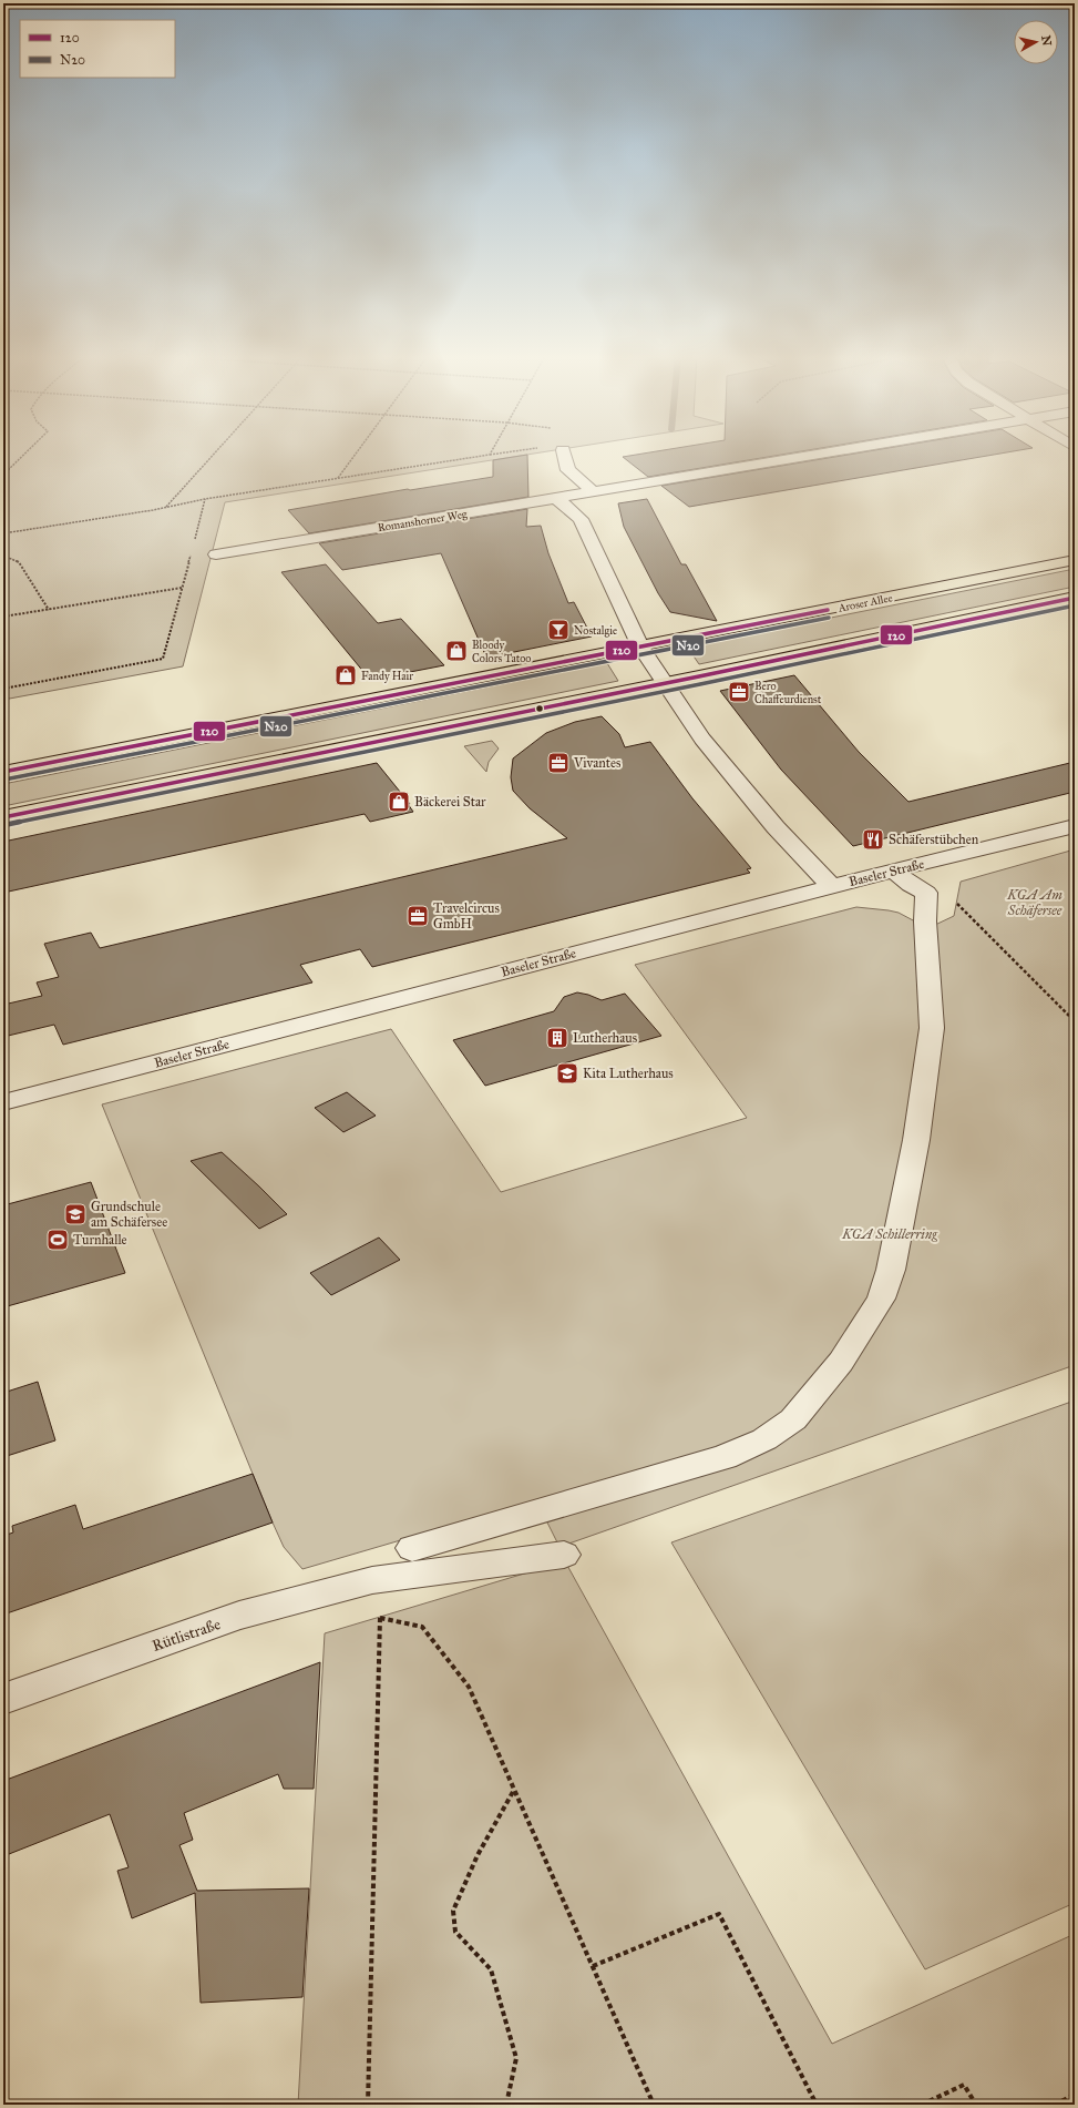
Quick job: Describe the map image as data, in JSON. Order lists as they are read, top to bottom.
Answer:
{
  "streets": {
    "main road": ["Aroser Allee"],
    "street": ["Romanshorner Weg", "Baseler Straße", "Rütlistraße"]
  },
  "parks": ["KGA Am Schäfersee", "KGA Schillerring"],
  "places": {
    "bar": ["Nostalgie"],
    "shop": ["Bloody Colors Tatoo", "Fandy Hair", "Bäckerei Star"],
    "office": ["Bero Chaffeurdienst", "Vivantes", "Travelcircus GmbH"],
    "restaurant": ["Schäferstübchen"],
    "building": ["Lutherhaus"],
    "school or university": ["Kita Lutherhaus", "Grundschule am Schäfersee"],
    "sports": ["Turnhalle"]
  },
  "lines": ["transit line 120", "transit line N20"],
  "legend": ["120", "N20"],
  "north": "right"
}
